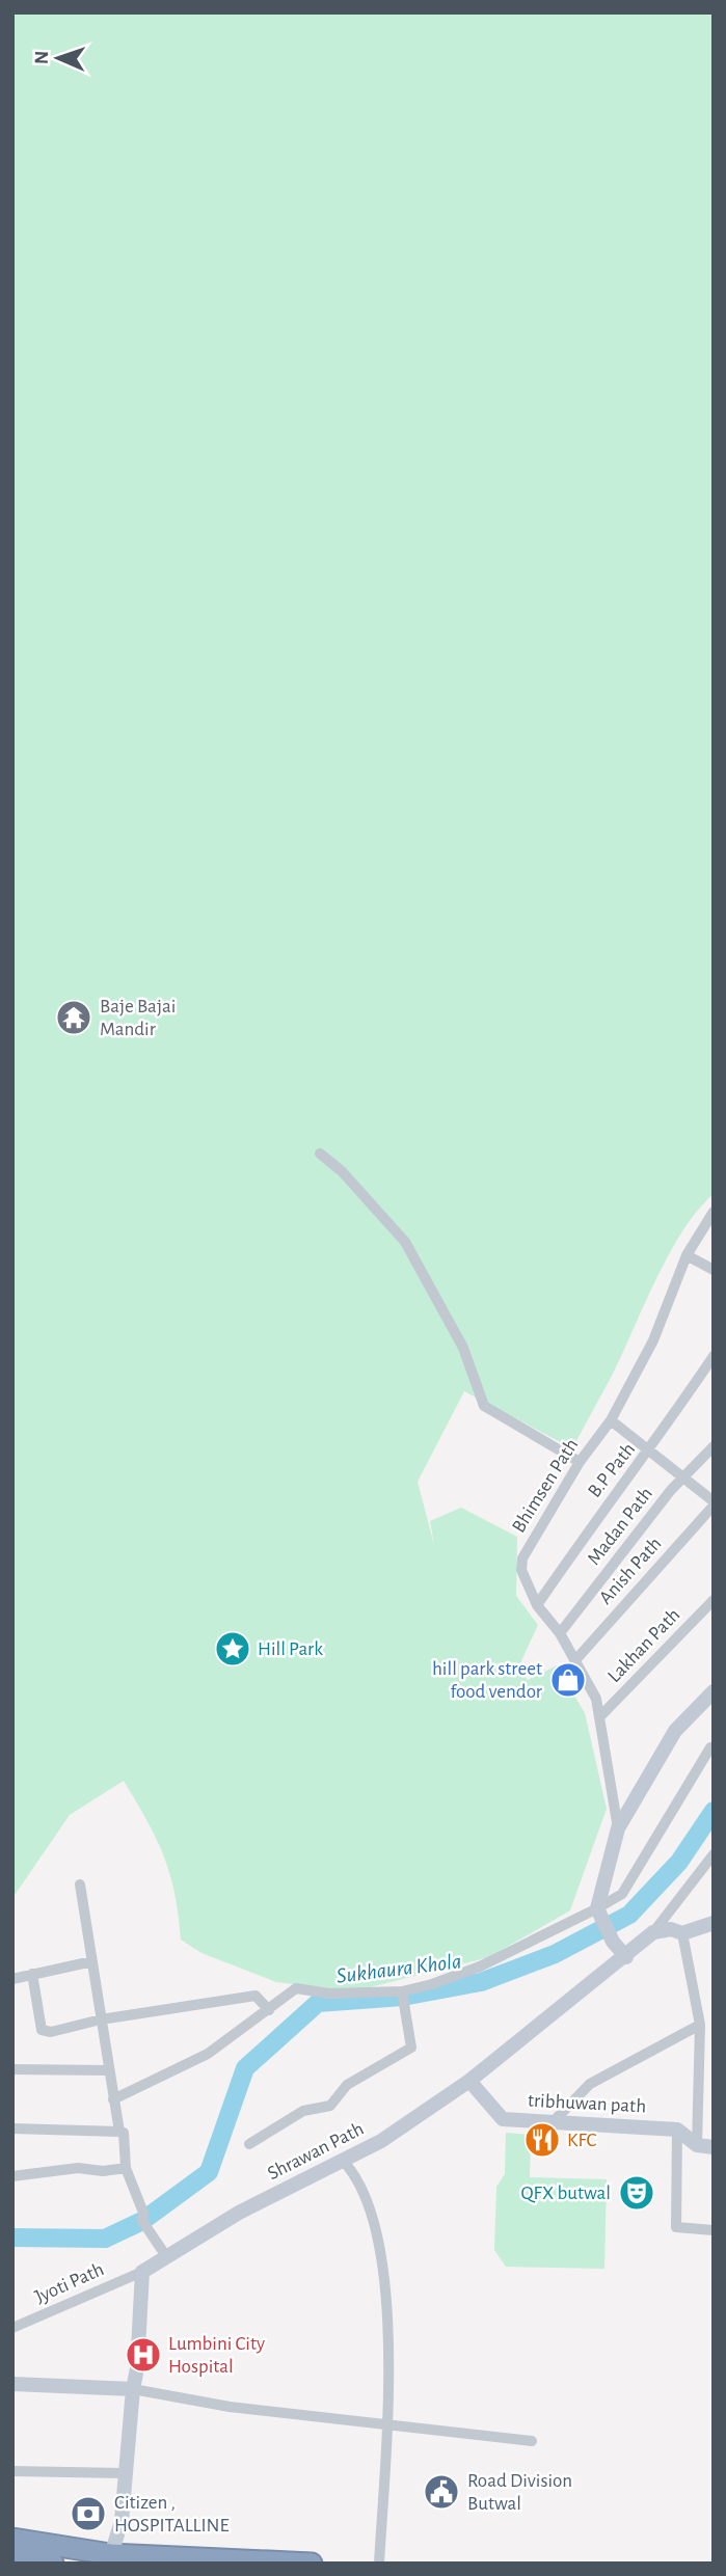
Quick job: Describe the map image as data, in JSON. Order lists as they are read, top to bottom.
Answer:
{
  "streets": {
    "street": [
      "B.P Path",
      "Bhimsen Path",
      "Madan Path",
      "Anish Path",
      "Lakhan Path",
      "tribhuwan path",
      "Shrawan Path",
      "Jyoti Path"
    ]
  },
  "crossings": [
    ["B.P Path", "Bhimsen Path"],
    ["Bhimsen Path", "Madan Path"],
    ["Bhimsen Path", "Anish Path"],
    ["Bhimsen Path", "Lakhan Path"],
    ["tribhuwan path", "Shrawan Path"],
    ["Shrawan Path", "Jyoti Path"]
  ],
  "water": ["Sukhaura Khola"],
  "places": {
    "temple": ["Baje Bajai Mandir"],
    "place": ["Hill Park"],
    "shop": ["hill park street food vendor"],
    "restaurant": ["KFC"],
    "theatre": ["QFX butwal"],
    "hospital": ["Lumbini City Hospital"],
    "public building": ["Road Division Butwal"],
    "bank": ["Citizen , HOSPITALLINE"]
  },
  "north": "left"
}
